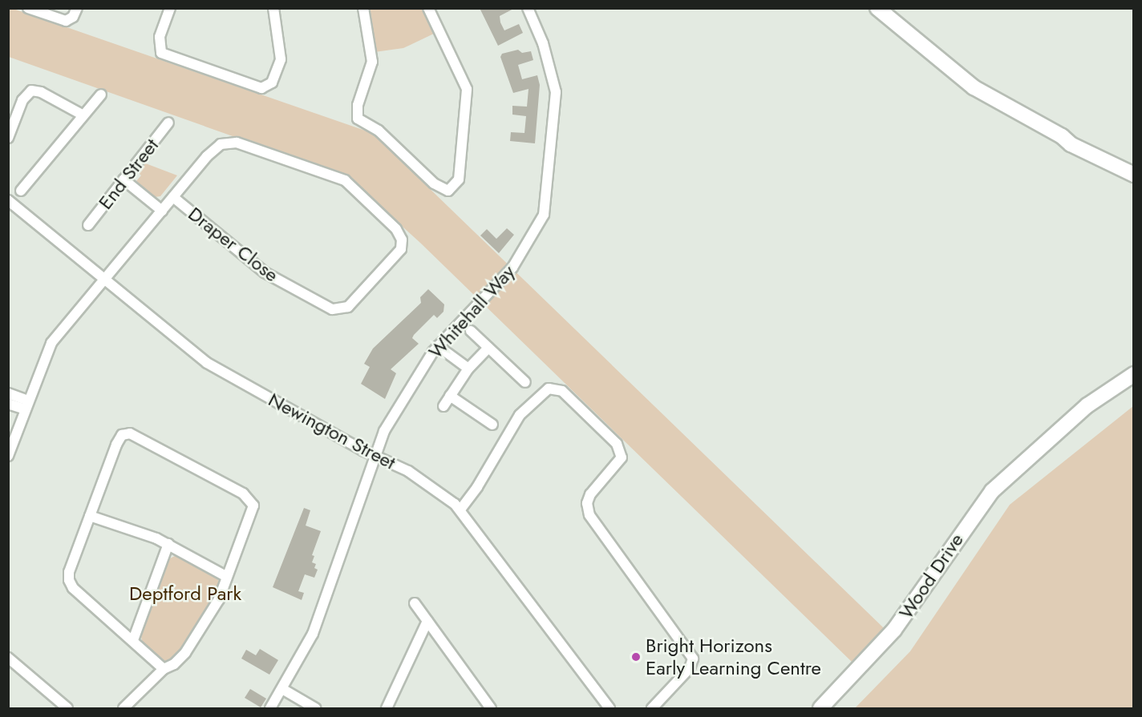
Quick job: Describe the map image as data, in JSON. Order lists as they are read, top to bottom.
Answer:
{
  "streets": {
    "street": [
      "End Street",
      "Draper Close",
      "Whitehall Way",
      "Newington Street",
      "Wood Drive"
    ]
  },
  "crossings": [
    ["Draper Close", "Newington Street"],
    ["Whitehall Way", "Newington Street"]
  ],
  "parks": ["Deptford Park"],
  "places": ["Bright Horizons Early Learning Centre"]
}
